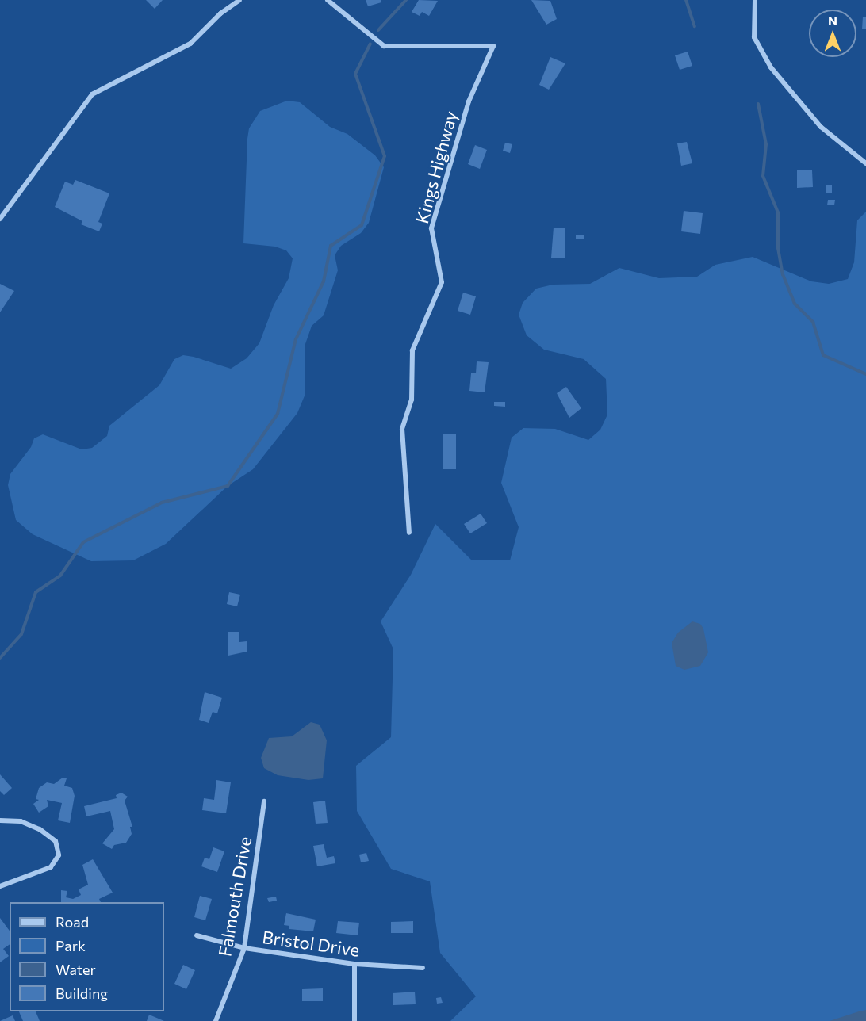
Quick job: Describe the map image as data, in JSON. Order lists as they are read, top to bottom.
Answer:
{
  "streets": {
    "street": ["Kings Highway", "Falmouth Drive", "Bristol Drive"]
  },
  "crossings": [
    ["Falmouth Drive", "Bristol Drive"]
  ],
  "legend": [
    "Road",
    "Park",
    "Water",
    "Building"
  ],
  "north": "top"
}
